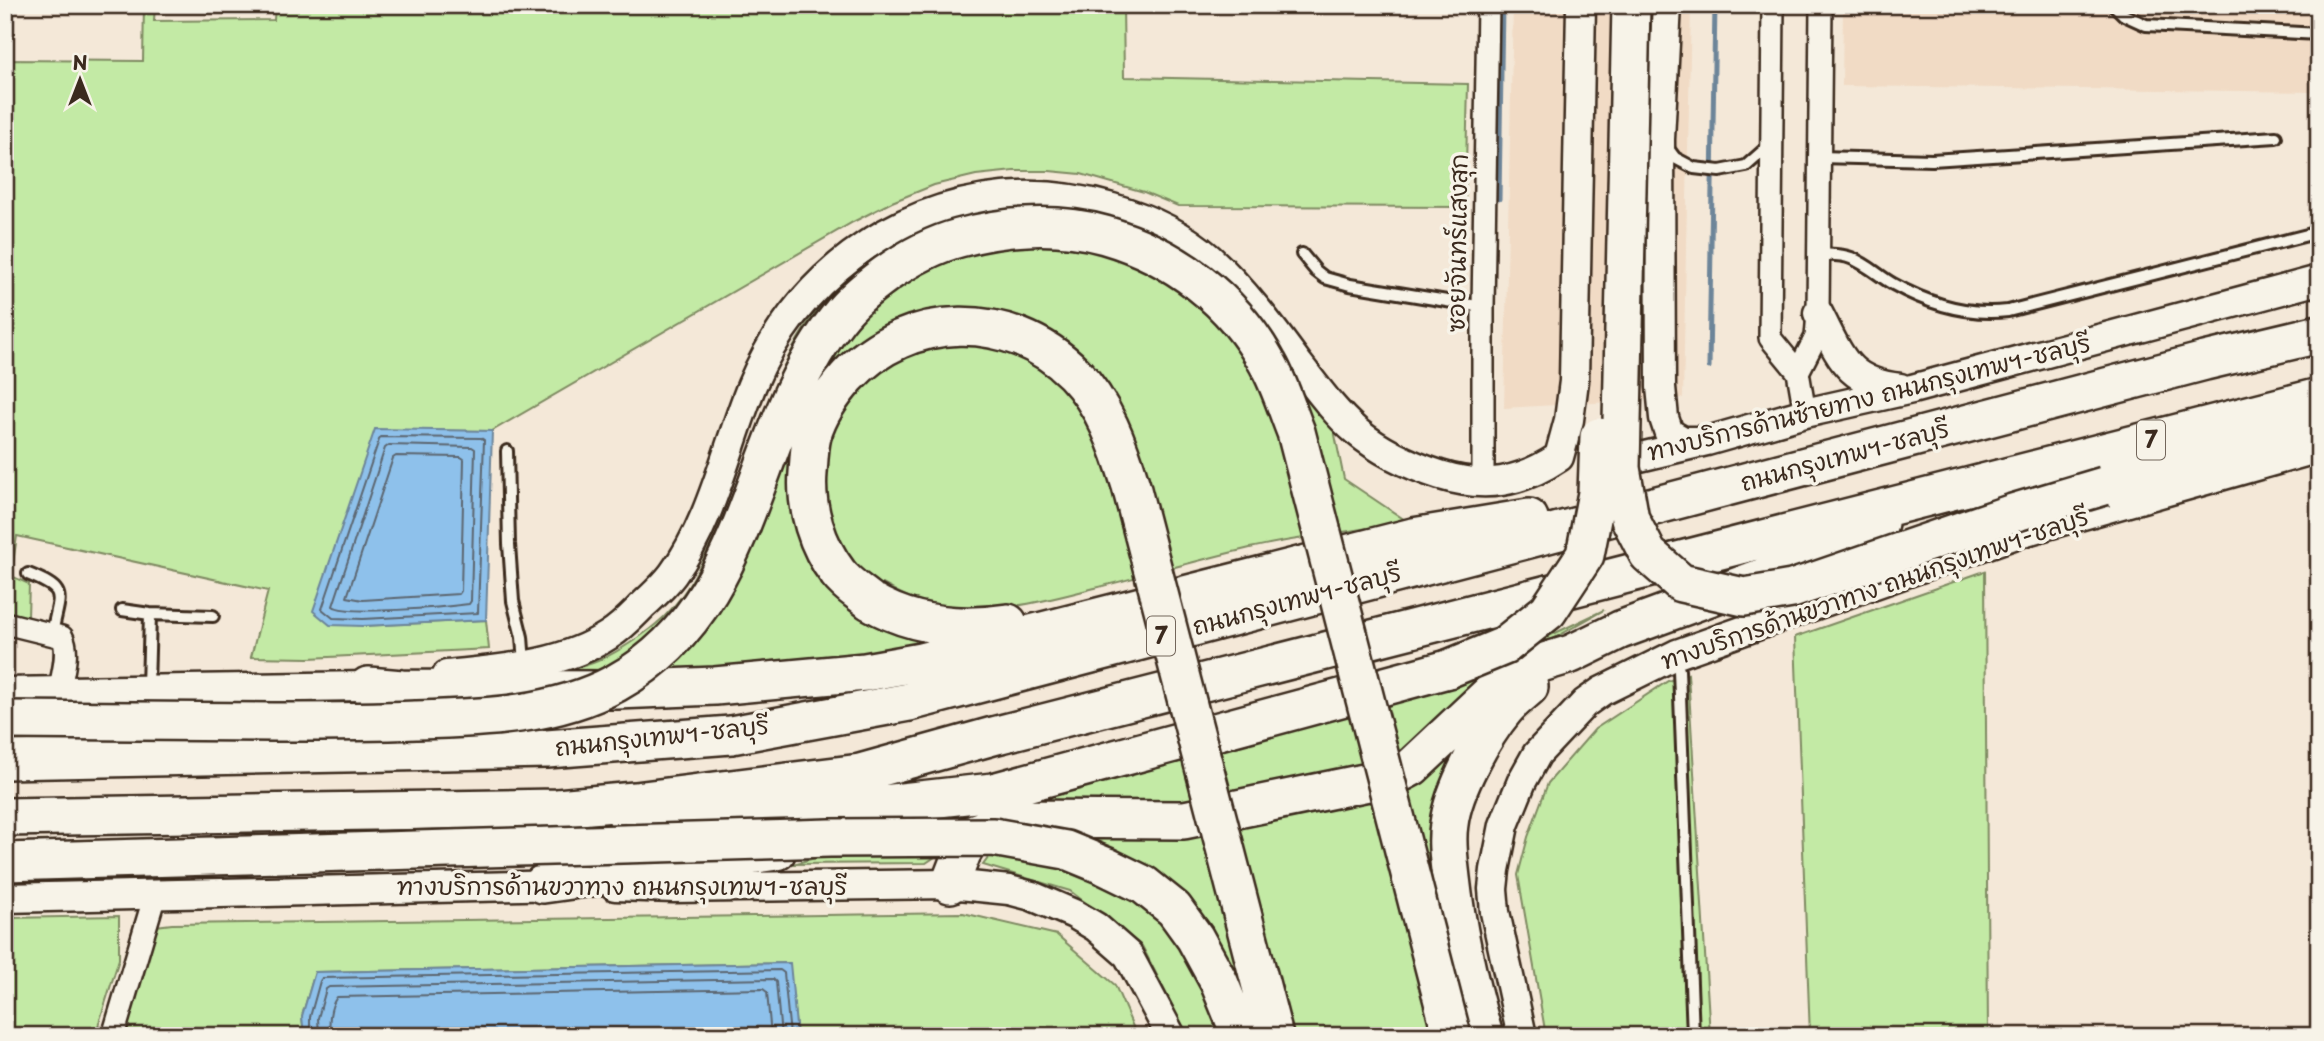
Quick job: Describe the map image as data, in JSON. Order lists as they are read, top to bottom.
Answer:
{
  "streets": {
    "highway": ["7", "ถนนกรุงเทพฯ-ชลบุรี"],
    "main road": ["ทางบริการด้านซ้ายทาง ถนนกรุงเทพฯ-ชลบุรี", "ทางบริการด้านขวาทาง ถนนกรุงเทพฯ-ชลบุรี"],
    "street": ["ซอยจันทร์แสงสุก"]
  },
  "crossings": [
    ["7", "ทางบริการด้านขวาทาง ถนนกรุงเทพฯ-ชลบุรี"]
  ],
  "north": "top"
}
